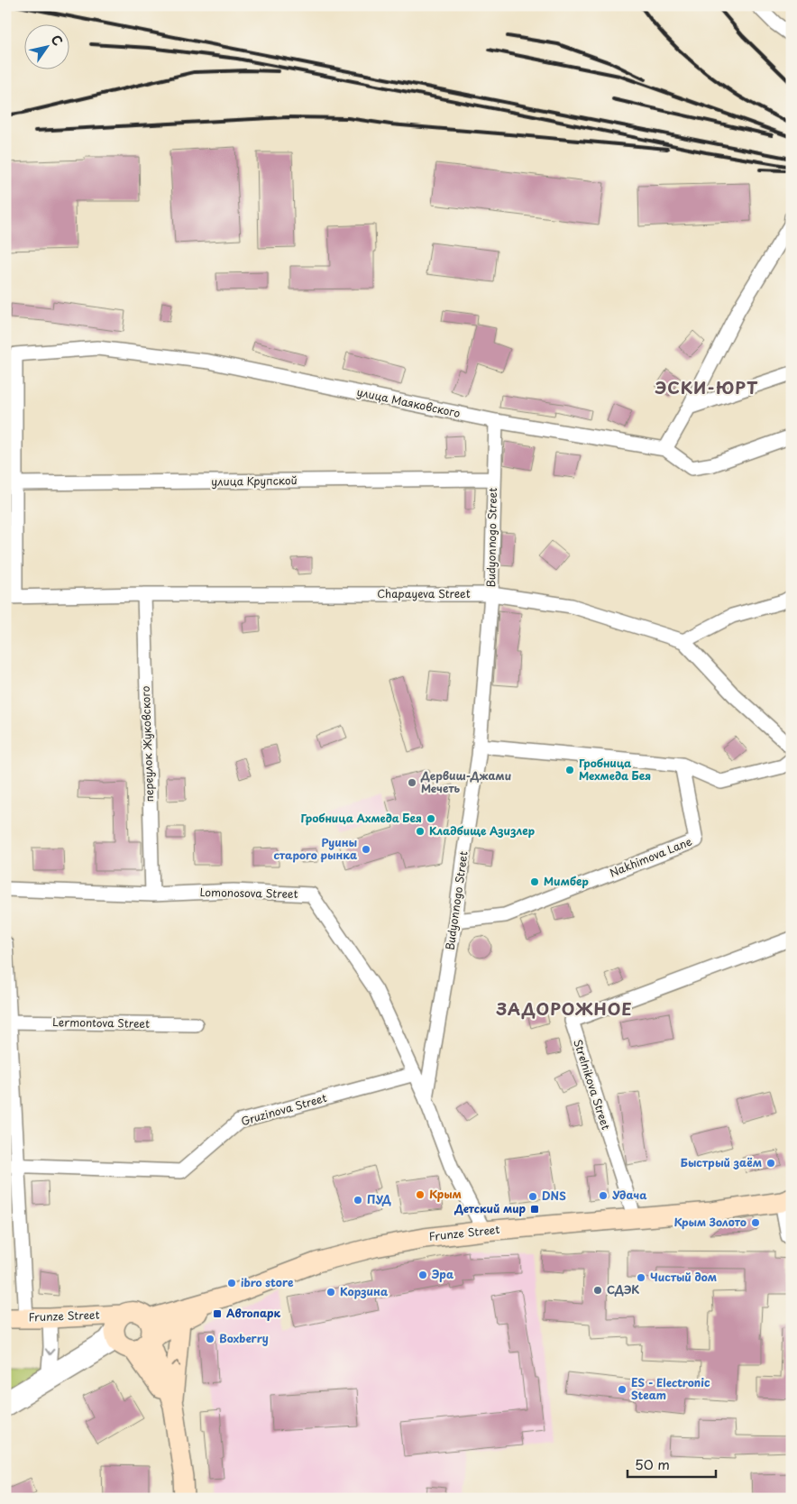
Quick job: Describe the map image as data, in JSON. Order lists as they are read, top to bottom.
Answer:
{
  "streets": {
    "main road": ["Frunze Street"],
    "street": [
      "улица Маяковского",
      "улица Крупской",
      "Budyonnogo Street",
      "Chapayeva Street",
      "переулок Жуковского",
      "Nakhimova Lane",
      "Lomonosova Street",
      "Lermontova Street",
      "Strelnikova Street",
      "Gruzinova Street"
    ]
  },
  "crossings": [
    ["улица Маяковского", "улица Крупской"],
    ["улица Маяковского", "Budyonnogo Street"],
    ["улица Крупской", "Budyonnogo Street"],
    ["Budyonnogo Street", "Chapayeva Street"],
    ["Budyonnogo Street", "Nakhimova Lane"],
    ["Budyonnogo Street", "Lomonosova Street"],
    ["Chapayeva Street", "переулок Жуковского"],
    ["переулок Жуковского", "Lomonosova Street"],
    ["Lomonosova Street", "Gruzinova Street"],
    ["Strelnikova Street", "Frunze Street"]
  ],
  "districts": ["ЭСКИ-ЮРТ", "ЗАДОРОЖНОЕ"],
  "places": {
    "other": [
      "Гробница Мехмеда Бея",
      "Дервиш-Джами Мечеть",
      "Гробница Ахмеда Бея",
      "Кладбище Азизлер",
      "Руины старого рынка",
      "Мимбер",
      "Быстрый заём",
      "Крым",
      "Удача",
      "DNS",
      "ПУД",
      "Крым Золото",
      "Эра",
      "Чистый дом",
      "ibro store",
      "СДЭК",
      "Корзина",
      "Boxberry",
      "ES - Electronic Steam"
    ],
    "transit": ["Детский мир", "Автопарк"]
  },
  "scale_bar": "50 m",
  "north": "top right"
}
